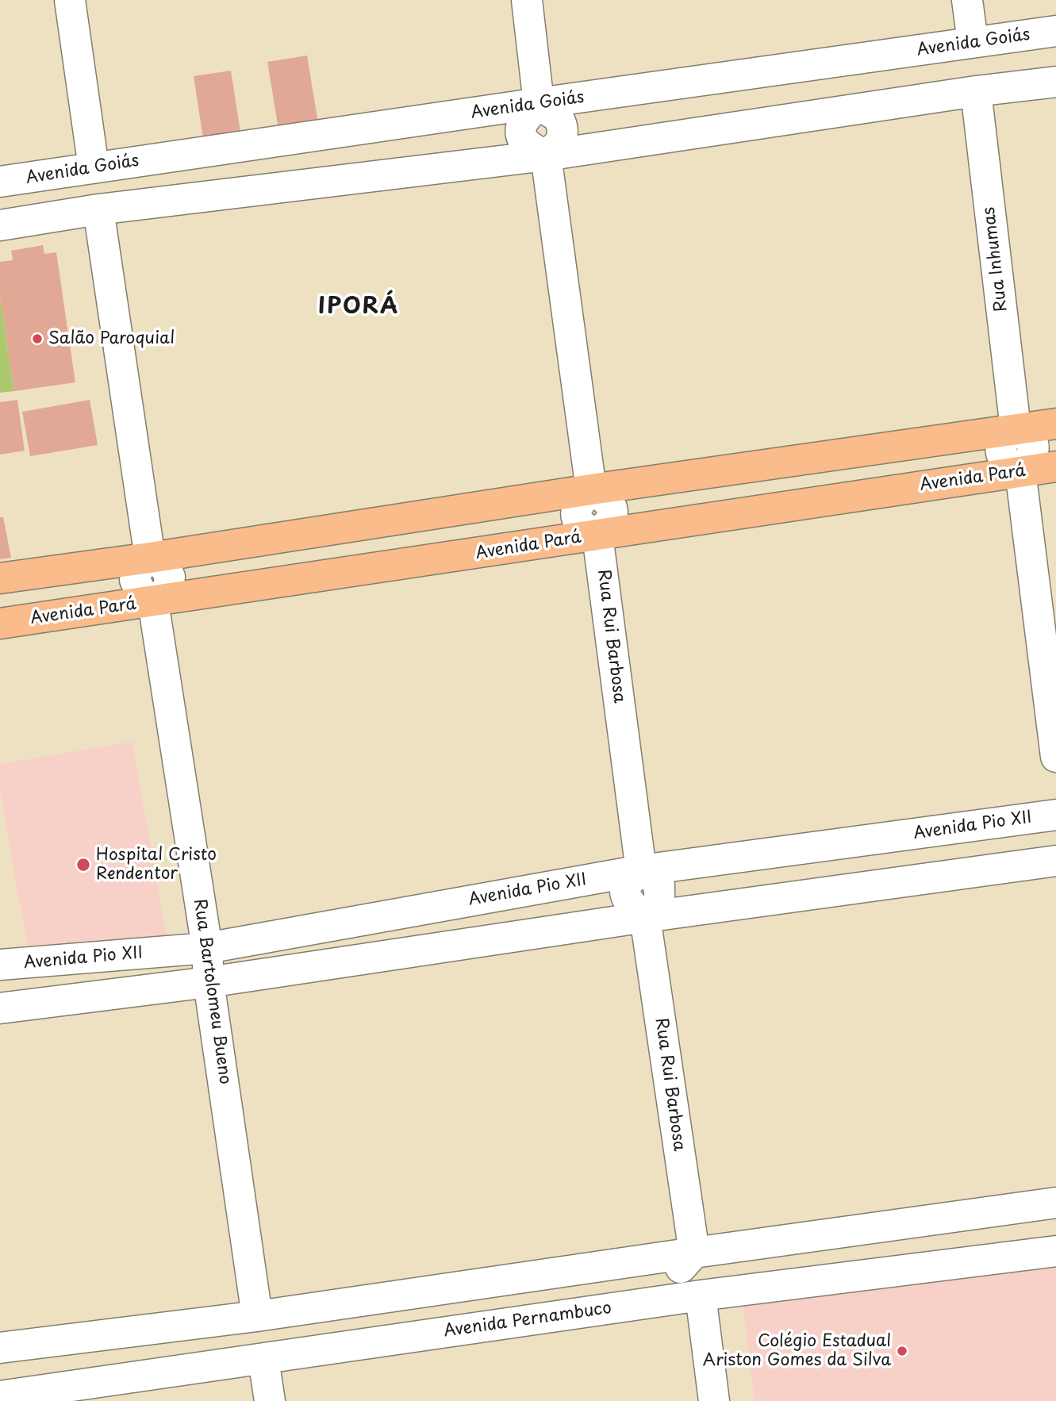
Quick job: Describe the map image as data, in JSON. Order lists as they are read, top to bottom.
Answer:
{
  "streets": {
    "main road": ["Avenida Pará"],
    "street": [
      "Avenida Goiás",
      "Rua Inhumas",
      "Rua Rui Barbosa",
      "Avenida Pio XII",
      "Rua Bartolomeu Bueno",
      "Avenida Pernambuco"
    ]
  },
  "crossings": [
    ["Avenida Pará", "Rua Rui Barbosa"],
    ["Avenida Pará", "Rua Bartolomeu Bueno"],
    ["Rua Rui Barbosa", "Avenida Pio XII"],
    ["Avenida Pio XII", "Rua Bartolomeu Bueno"]
  ],
  "districts": ["IPORÁ"],
  "places": ["Salão Paroquial", "Hospital Cristo Rendentor", "Colégio Estadual Ariston Gomes da Silva"]
}
